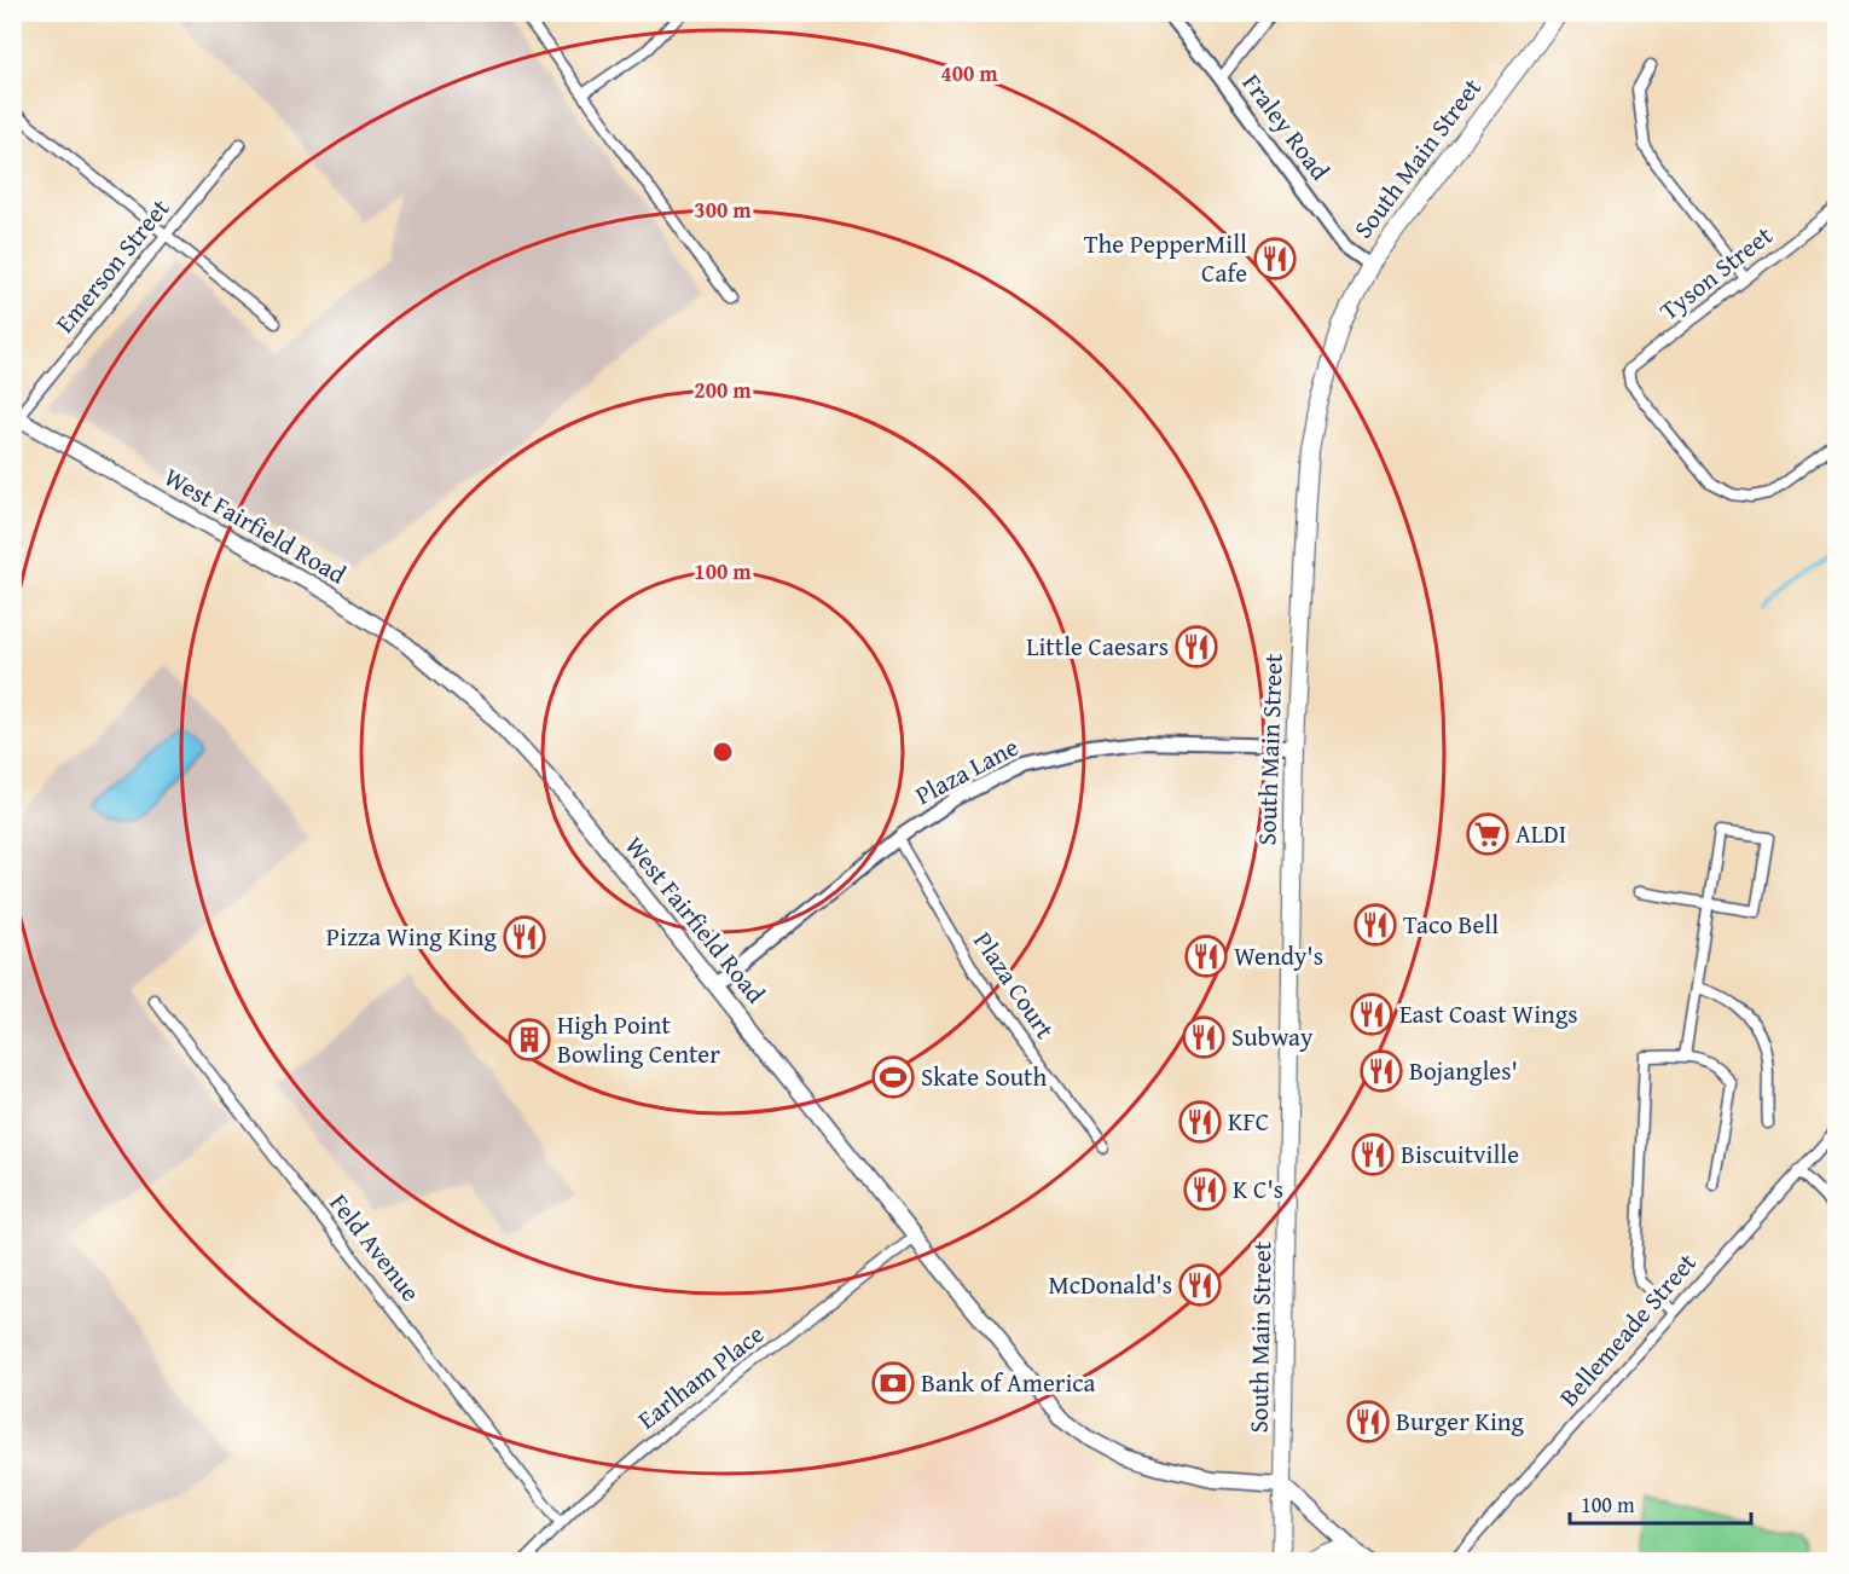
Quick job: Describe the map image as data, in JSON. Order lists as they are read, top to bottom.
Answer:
{
  "streets": {
    "main road": ["South Main Street", "West Fairfield Road"],
    "street": [
      "Fraley Road",
      "Emerson Street",
      "Tyson Street",
      "Plaza Lane",
      "Plaza Court",
      "Feld Avenue",
      "Bellemeade Street",
      "Earlham Place"
    ]
  },
  "crossings": [
    ["Fraley Road", "South Main Street"],
    ["South Main Street", "West Fairfield Road"],
    ["South Main Street", "Plaza Lane"],
    ["Emerson Street", "West Fairfield Road"],
    ["West Fairfield Road", "Plaza Lane"],
    ["West Fairfield Road", "Earlham Place"],
    ["Plaza Lane", "Plaza Court"],
    ["Feld Avenue", "Earlham Place"]
  ],
  "places": {
    "restaurant": [
      "The PepperMill Cafe",
      "Little Caesars",
      "Taco Bell",
      "Pizza Wing King",
      "Wendy's",
      "East Coast Wings",
      "Subway",
      "Bojangles'",
      "KFC",
      "Biscuitville",
      "K C's",
      "McDonald's",
      "Burger King"
    ],
    "supermarket": ["ALDI"],
    "building": ["High Point Bowling Center"],
    "sports": ["Skate South"],
    "bank": ["Bank of America"]
  },
  "scale_bar": "100 m",
  "rings": [
    "400 m",
    "300 m",
    "200 m",
    "100 m"
  ]
}
